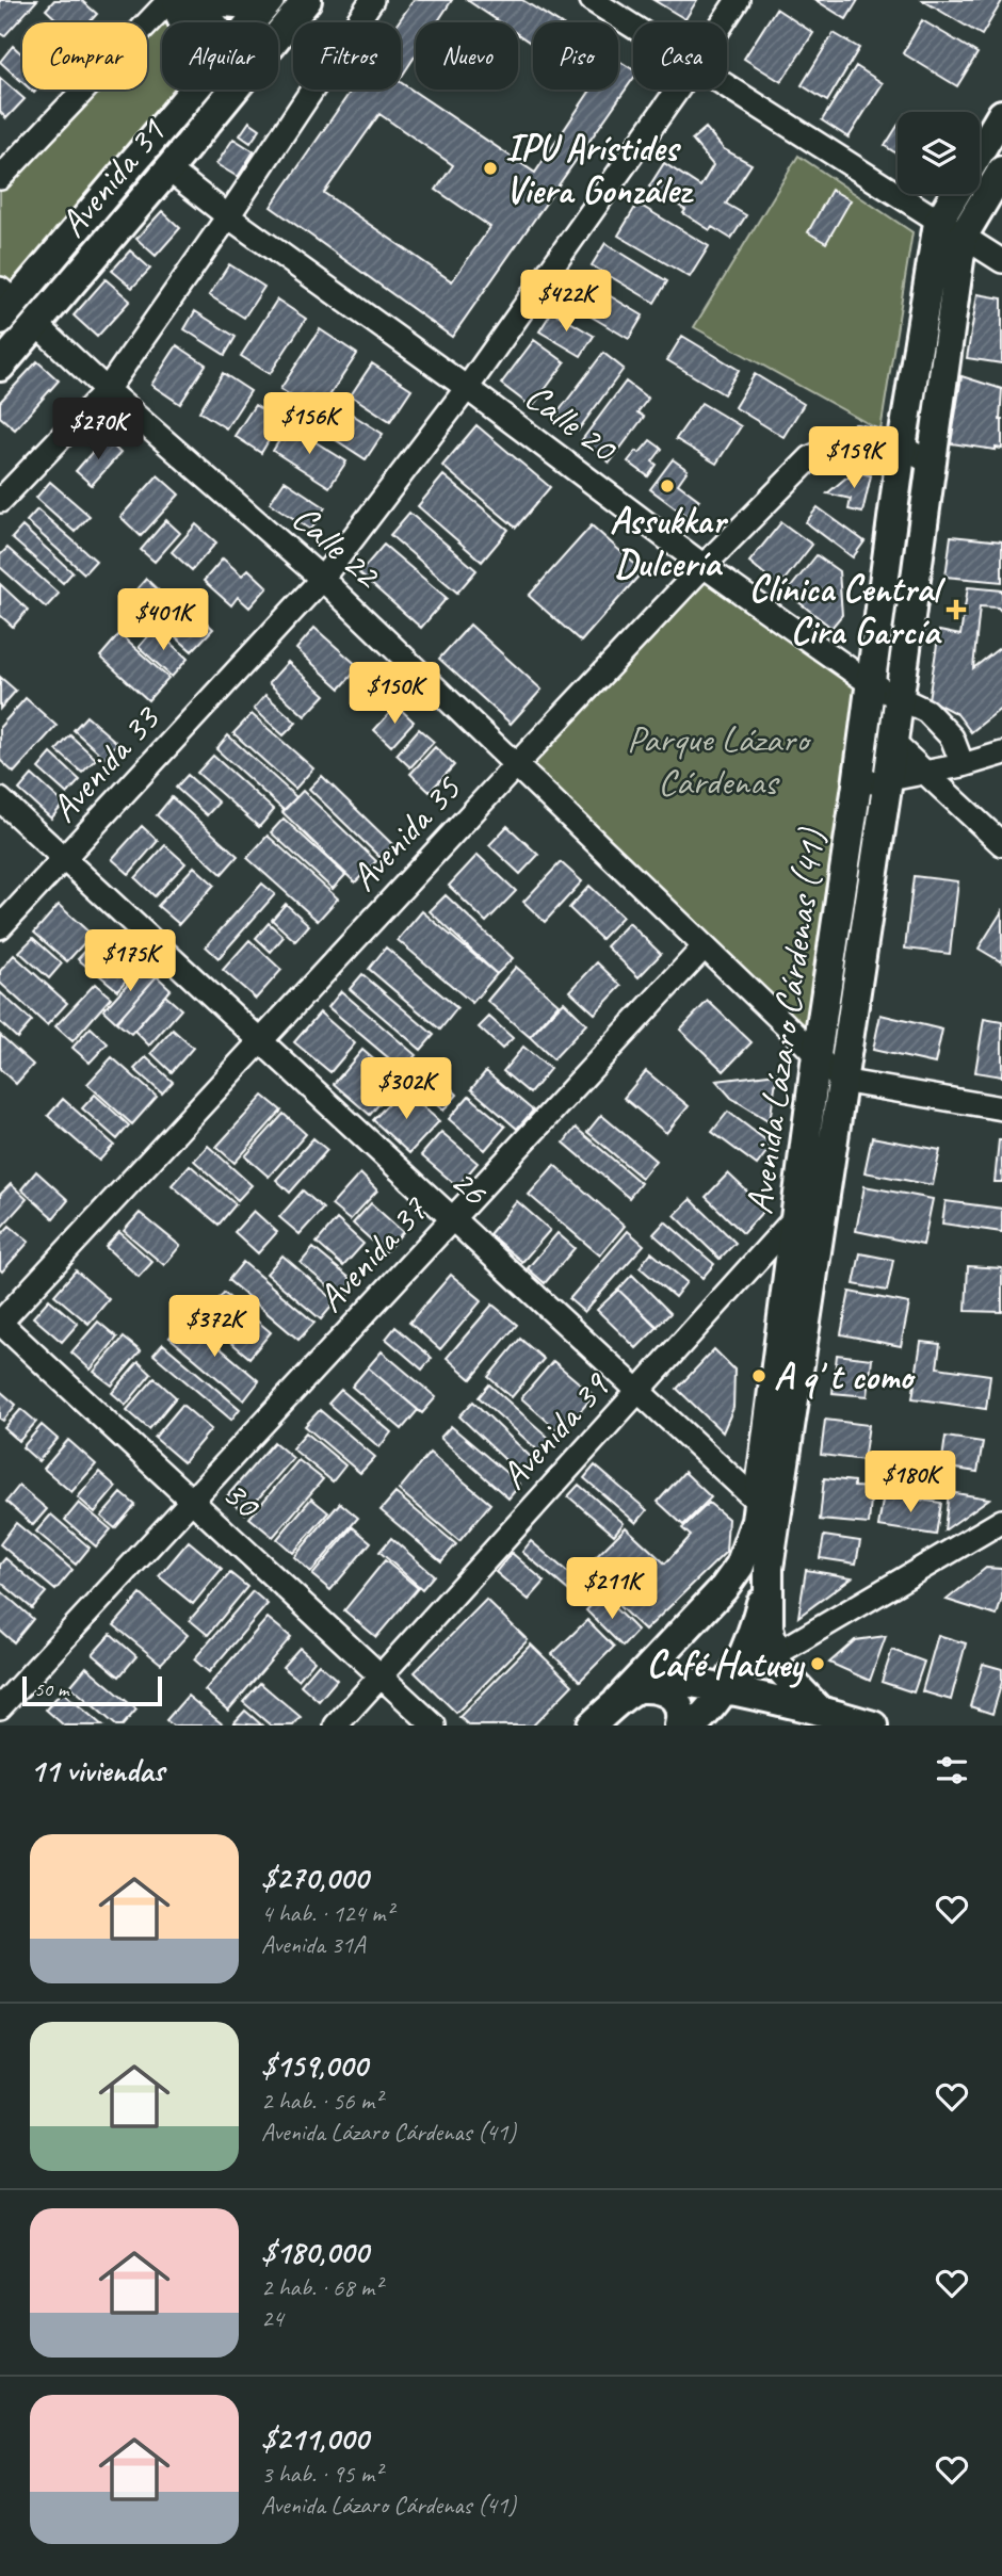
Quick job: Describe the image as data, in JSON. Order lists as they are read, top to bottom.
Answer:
{
  "streets": {
    "main road": ["Avenida 31", "Avenida Lázaro Cárdenas (41)"],
    "street": [
      "Calle 20",
      "Calle 22",
      "Avenida 33",
      "Avenida 35",
      "26",
      "Avenida 37",
      "Avenida 39",
      "30"
    ]
  },
  "crossings": [
    ["Avenida 31", "Calle 20"],
    ["Avenida 31", "Calle 22"],
    ["Calle 20", "Avenida 33"],
    ["Calle 20", "Avenida 35"],
    ["Calle 20", "Avenida Lázaro Cárdenas (41)"],
    ["Calle 22", "Avenida 33"],
    ["Calle 22", "Avenida 35"],
    ["Calle 22", "Avenida Lázaro Cárdenas (41)"],
    ["Calle 22", "Avenida 37"],
    ["Avenida 33", "26"],
    ["Avenida 35", "Avenida Lázaro Cárdenas (41)"],
    ["Avenida 35", "26"],
    ["Avenida 35", "30"],
    ["Avenida Lázaro Cárdenas (41)", "26"],
    ["Avenida Lázaro Cárdenas (41)", "Avenida 39"],
    ["26", "Avenida 37"],
    ["26", "Avenida 39"],
    ["Avenida 37", "30"],
    ["Avenida 39", "30"]
  ],
  "parks": ["Parque Lázaro Cárdenas"],
  "places": {
    "other": [
      "IPU Arístides Viera González",
      "Assukkar Dulcería",
      "A q' t como",
      "Café Hatuey"
    ],
    "health": ["Clínica Central Cira García"]
  },
  "scale_bar": "50 m",
  "page": {
    "chip": [
      "Comprar",
      "Alquilar",
      "Filtros",
      "Nuevo",
      "Piso",
      "Casa"
    ],
    "price": [
      "$422K",
      "$156K",
      "$270K",
      "$159K",
      "$401K",
      "$150K",
      "$175K",
      "$302K",
      "$372K",
      "$180K",
      "$211K"
    ],
    "scale": "50 m",
    "heading": "11 viviendas",
    "list": [
      {
        "name": "$270,000",
        "note": "4 hab. · 124 m² · Avenida 31A"
      },
      {
        "name": "$159,000",
        "note": "2 hab. · 56 m² · Avenida Lázaro Cárdenas (41)"
      },
      {
        "name": "$180,000",
        "note": "2 hab. · 68 m² · 24"
      },
      {
        "name": "$211,000",
        "note": "3 hab. · 95 m² · Avenida Lázaro Cárdenas (41)"
      }
    ]
  }
}
